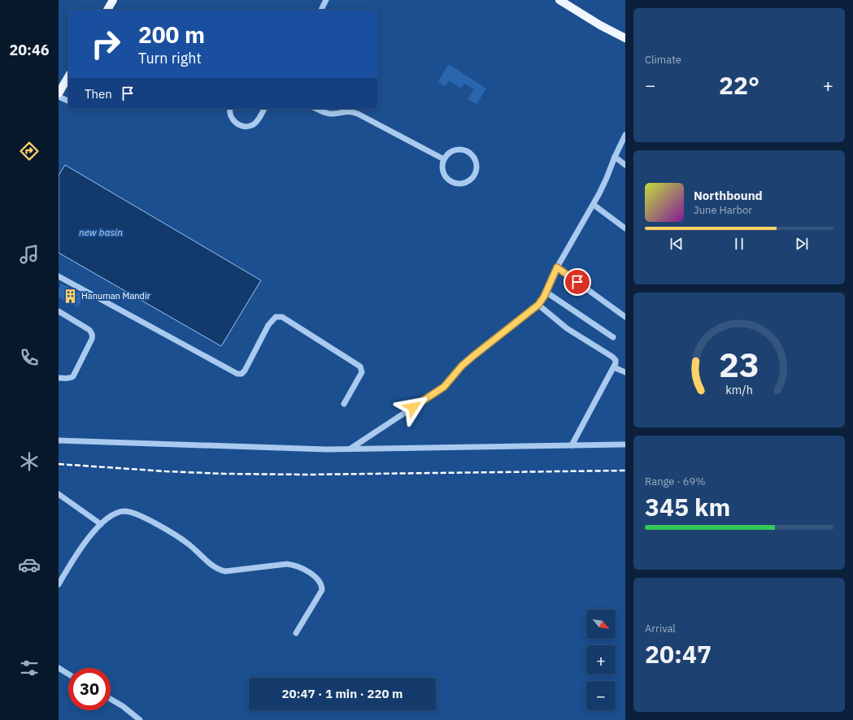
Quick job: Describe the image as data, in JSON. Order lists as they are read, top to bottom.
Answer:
{
  "water": ["new basin"],
  "places": {
    "building": ["Hanuman Mandir"]
  },
  "north": "bottom right",
  "page": {
    "tabs": "20:46",
    "tile": [
      "Climate",
      ["Range · 69%", "345 km"],
      ["Arrival", "20:47"]
    ],
    "turn": ["200 m", "Turn right"],
    "heat": ["−", "22°", "+"],
    "then": "Then",
    "song": ["Northbound", "June Harbor"],
    "map_buttons": ["+", "−"],
    "limit": "30",
    "trip": "20:47 · 1 min · 220 m",
    "gauge": ["23", "km/h"]
  }
}
